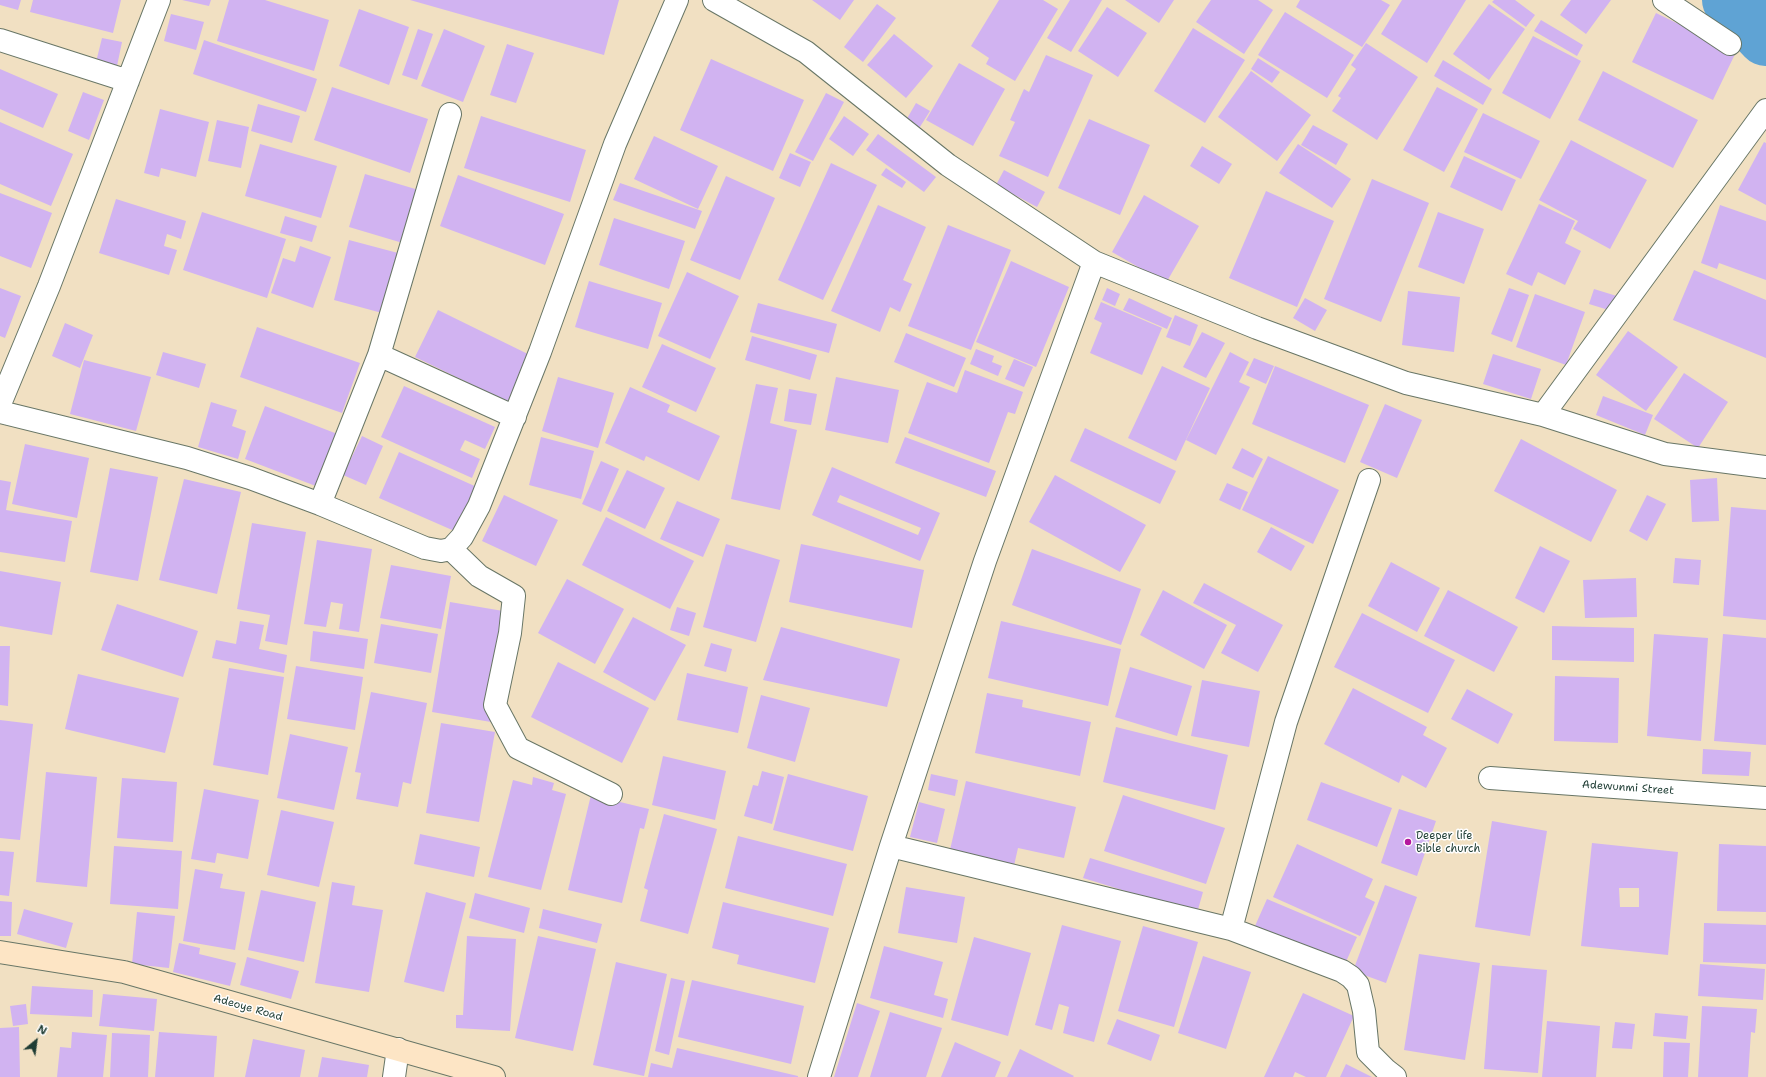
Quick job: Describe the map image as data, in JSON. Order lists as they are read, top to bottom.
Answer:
{
  "streets": {
    "street": ["Adewunmi Street", "Adeoye Road"]
  },
  "places": ["Deeper life Bible church"],
  "north": "top right"
}
